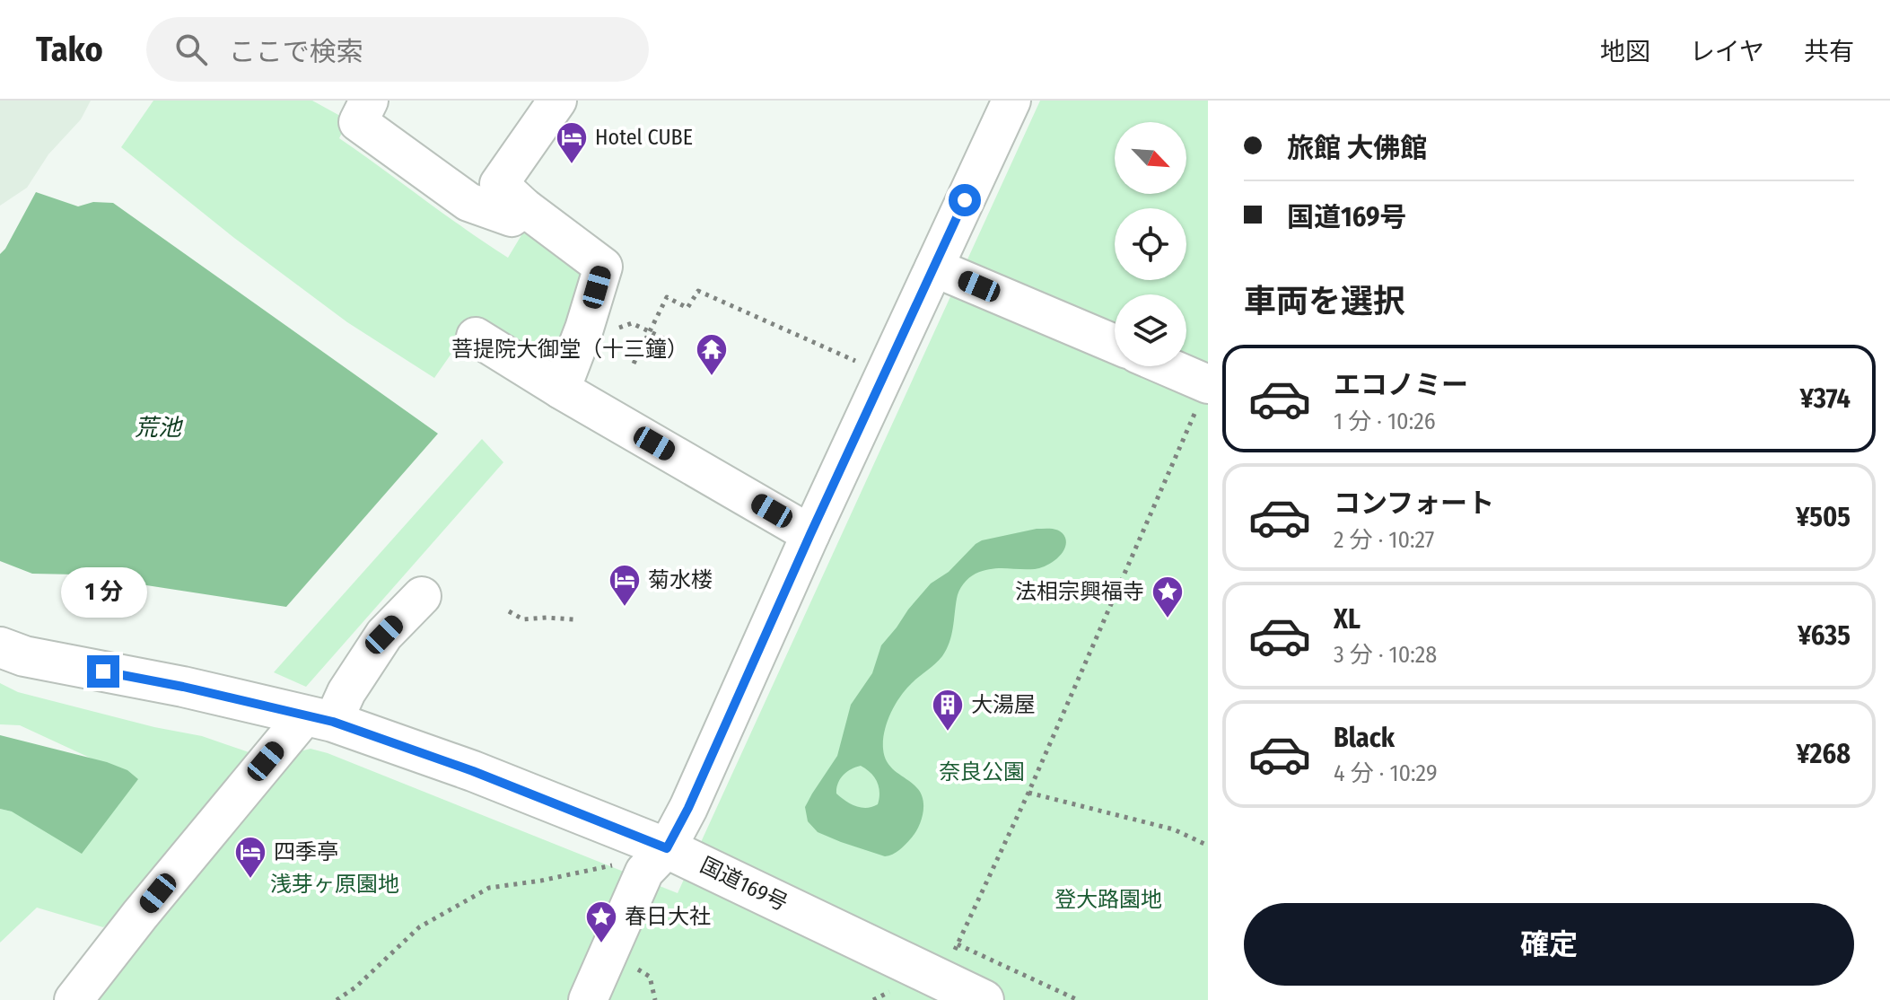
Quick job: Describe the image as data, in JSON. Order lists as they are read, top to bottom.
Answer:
{
  "streets": {
    "highway": ["国道169号"]
  },
  "water": ["荒池"],
  "parks": ["奈良公園", "浅芽ヶ原園地", "登大路園地"],
  "places": {
    "hotel": ["Hotel CUBE", "菊水楼", "四季亭"],
    "temple": ["菩提院大御堂（十三鐘）"],
    "place": ["法相宗興福寺", "春日大社"],
    "building": ["大湯屋"]
  },
  "north": "bottom right",
  "page": {
    "header": "Tako",
    "search": "ここで検索",
    "nav": ["地図", "レイヤ", "共有"],
    "banner": ["旅館 大佛館", "国道169号"],
    "heading": "車両を選択",
    "list": [
      {
        "name": "エコノミー",
        "note": "1 分 · 10:26",
        "value": "¥374"
      },
      {
        "name": "コンフォート",
        "note": "2 分 · 10:27",
        "value": "¥505"
      },
      {
        "name": "XL",
        "note": "3 分 · 10:28",
        "value": "¥635"
      },
      {
        "name": "Black",
        "note": "4 分 · 10:29",
        "value": "¥268"
      }
    ],
    "bubble": "1 分",
    "buttons": "確定"
  }
}
